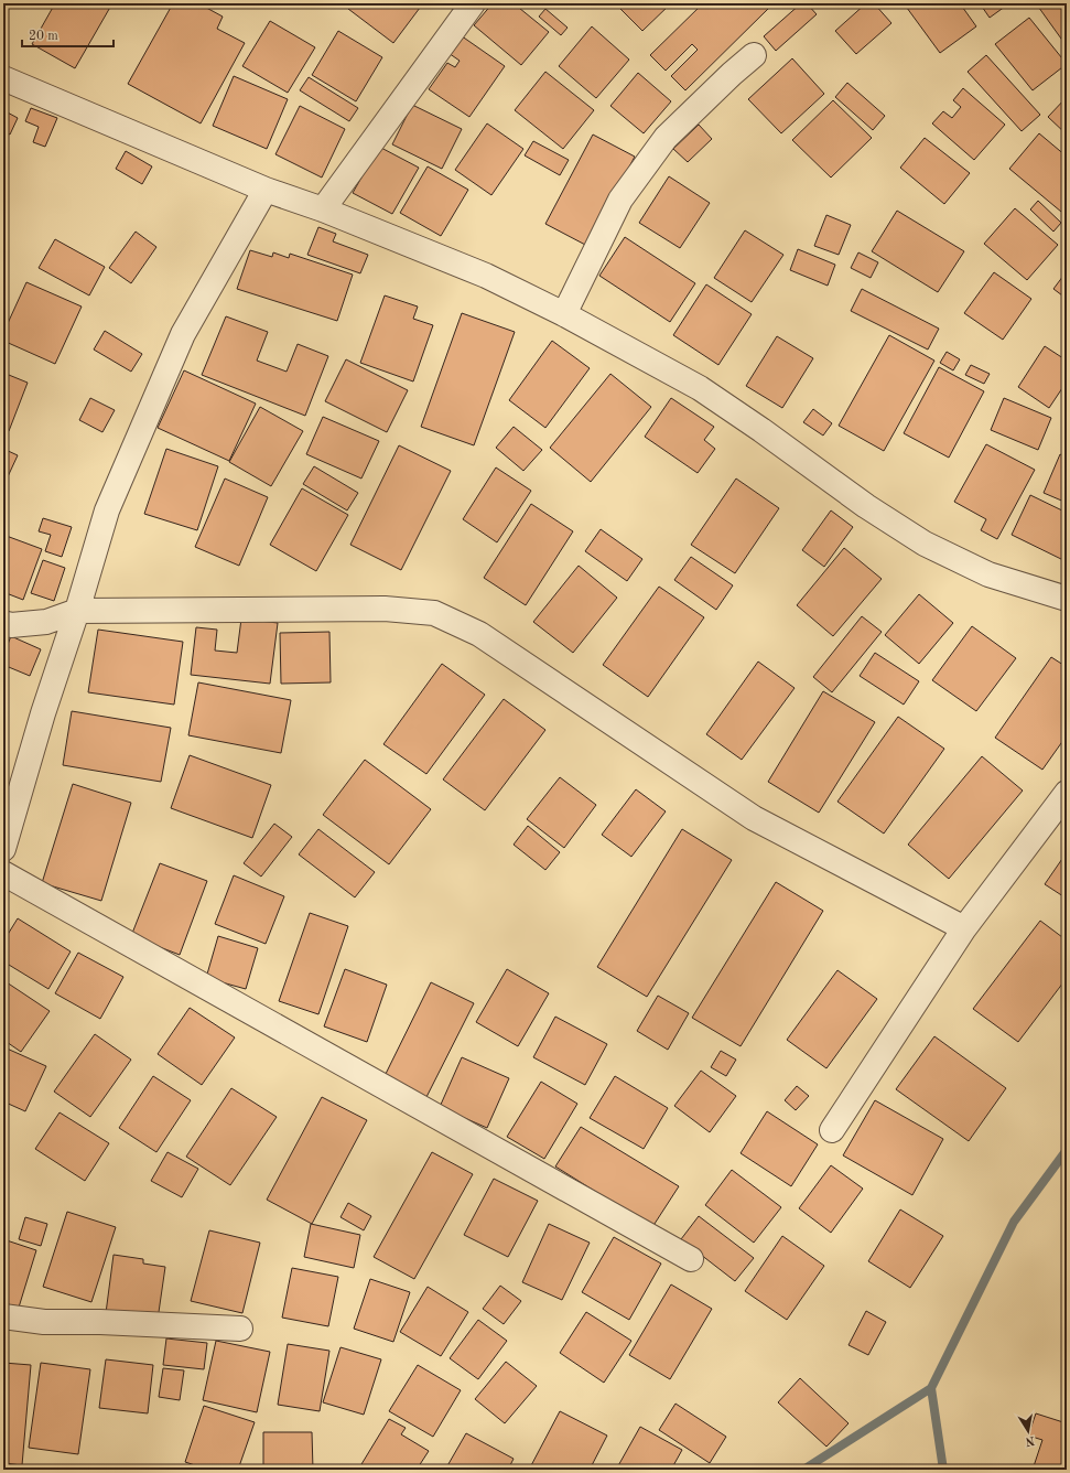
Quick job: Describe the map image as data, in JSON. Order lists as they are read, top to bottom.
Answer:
{
  "scale_bar": "20 m",
  "north": "bottom"
}
